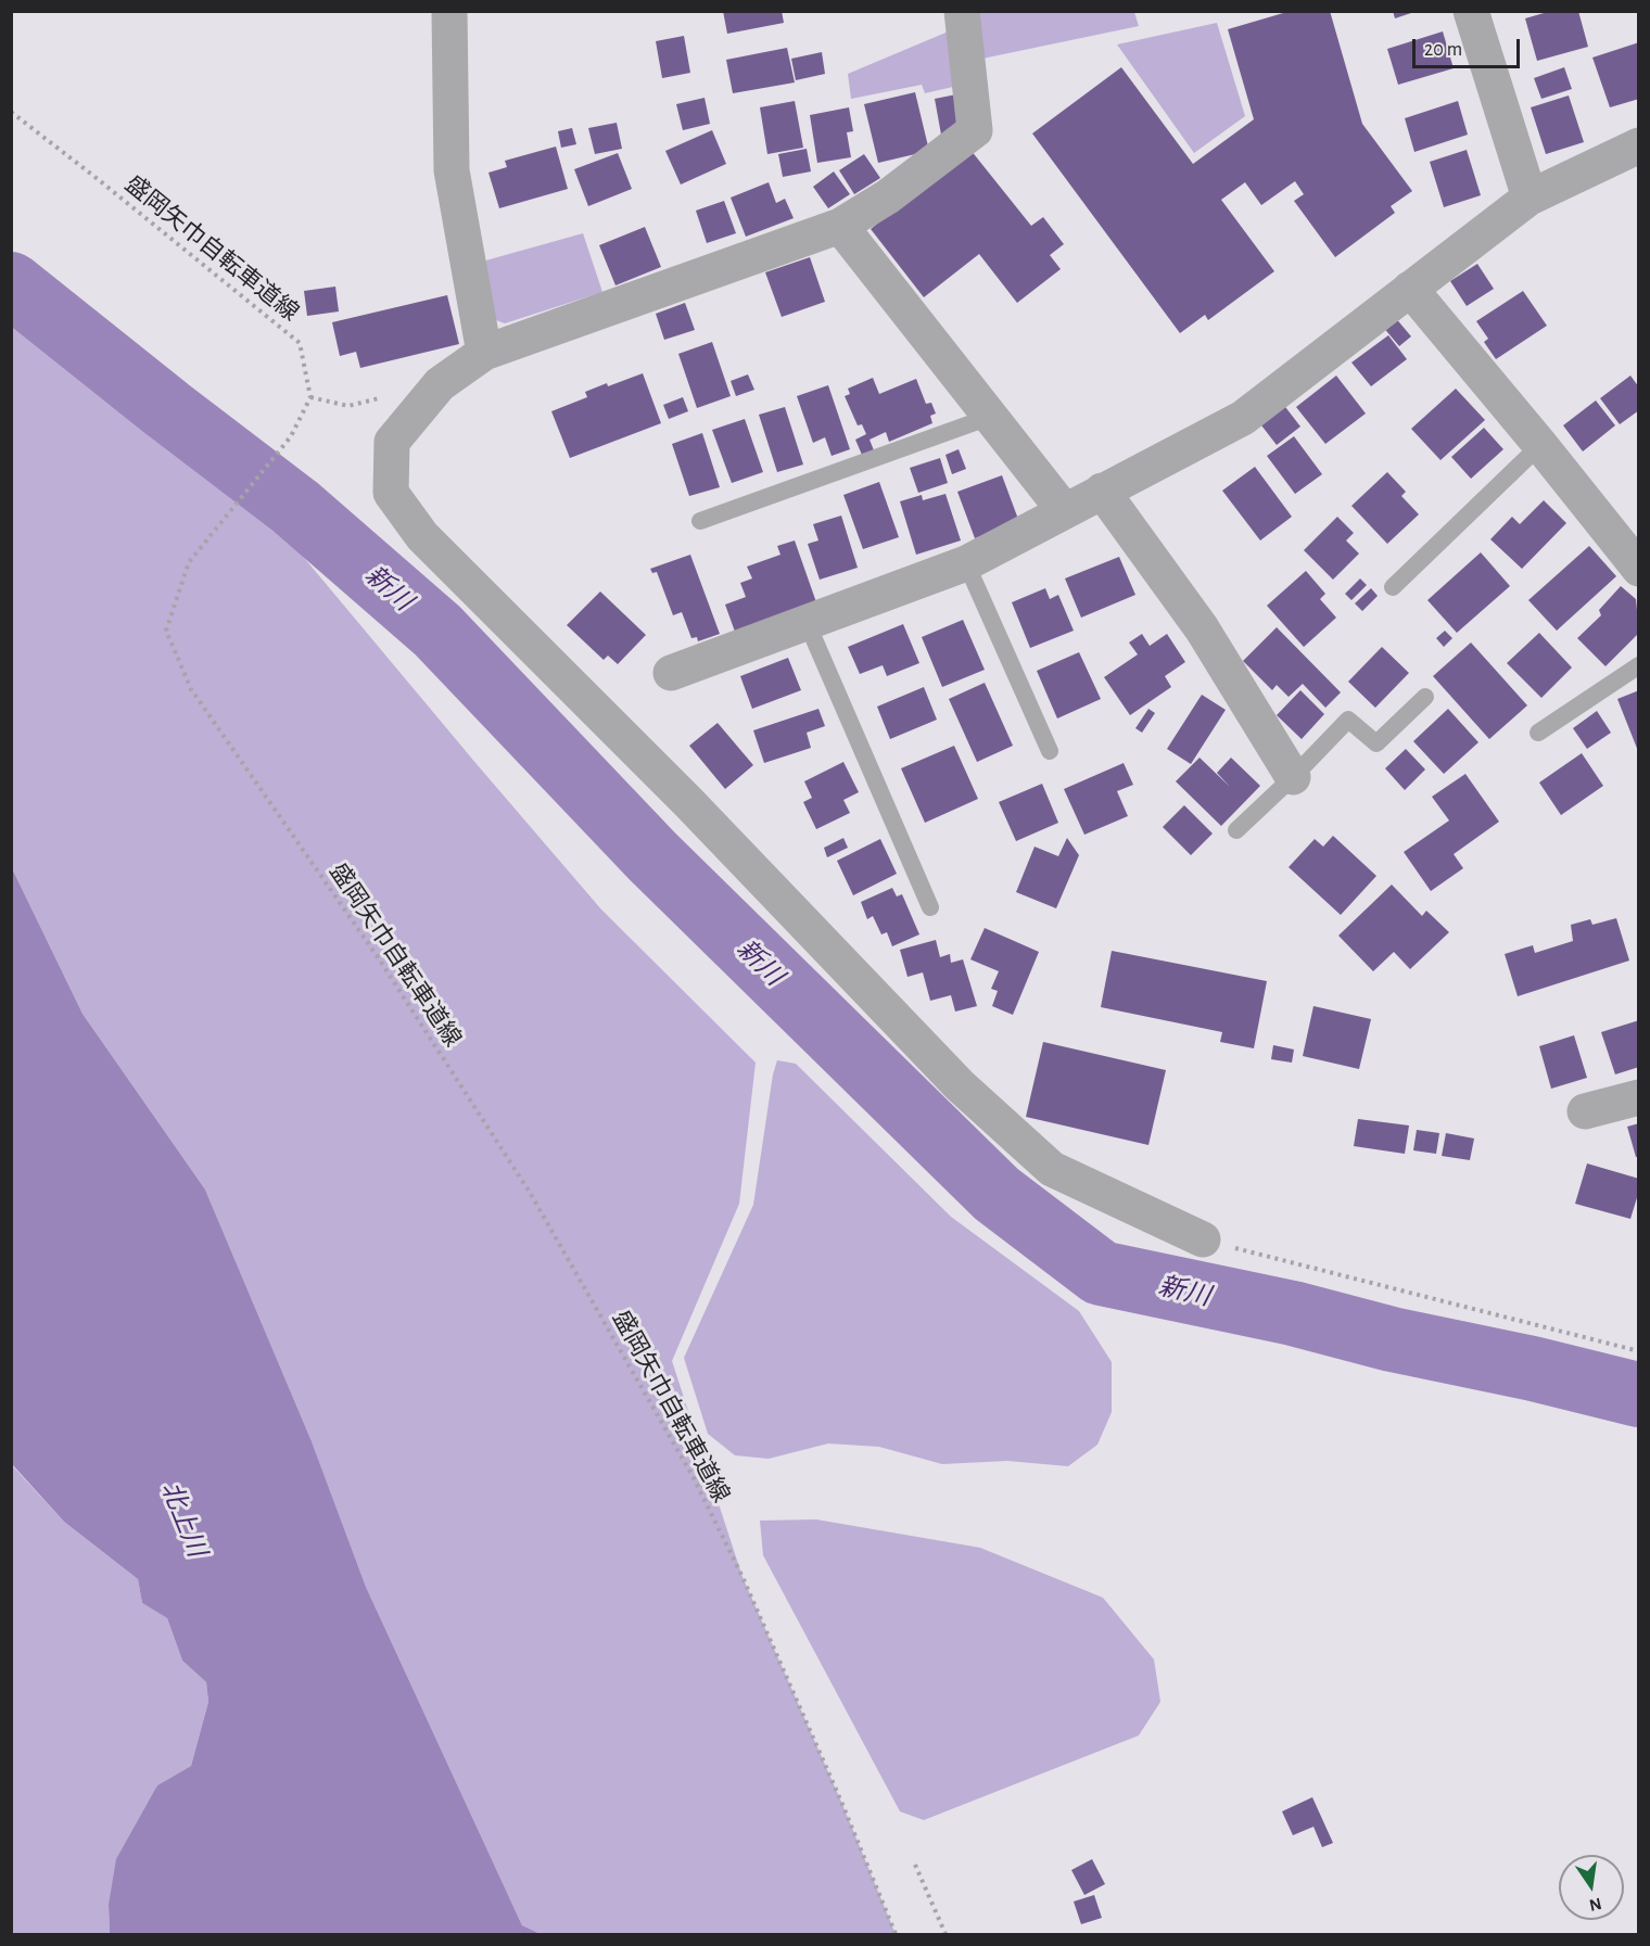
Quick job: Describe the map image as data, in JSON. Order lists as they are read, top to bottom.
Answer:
{
  "streets": {
    "path": ["盛岡矢巾自転車道線"]
  },
  "water": ["新川", "北上川"],
  "scale_bar": "20 m",
  "north": "bottom"
}
